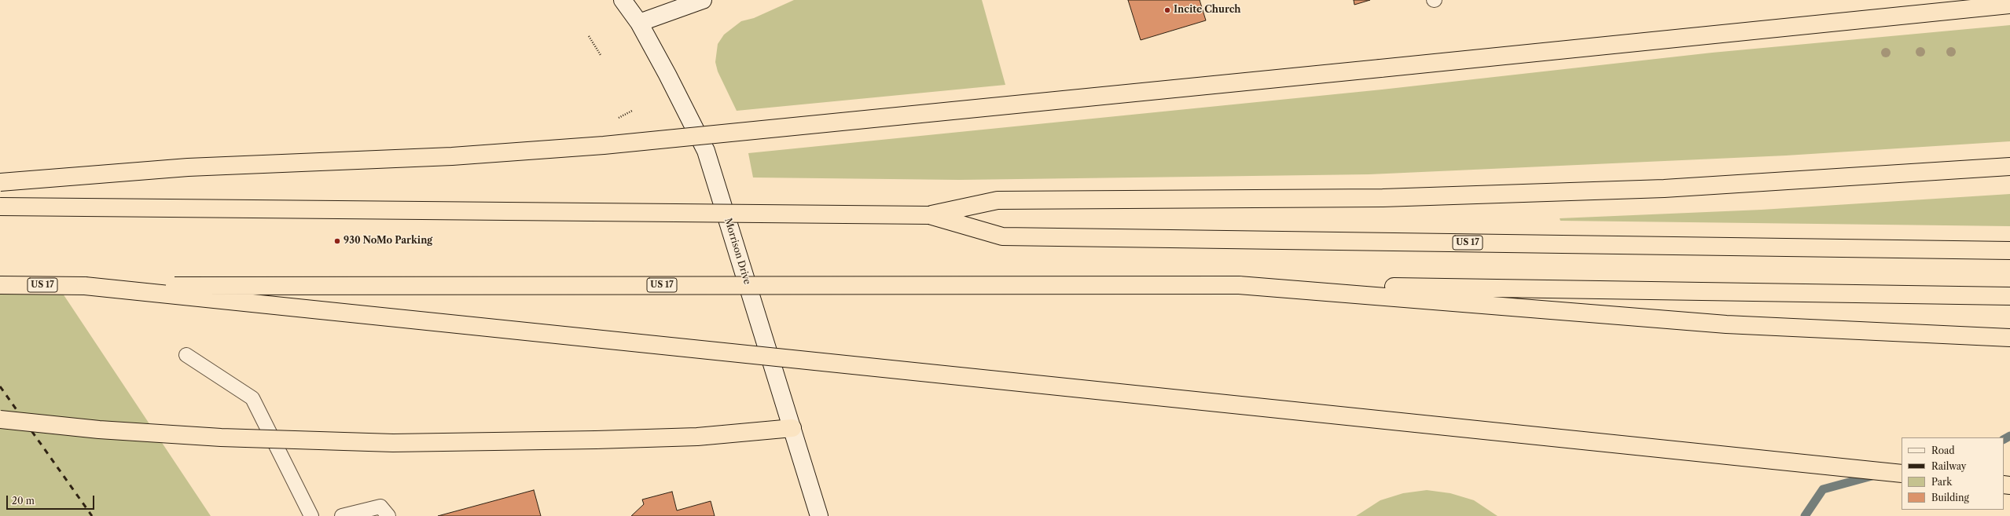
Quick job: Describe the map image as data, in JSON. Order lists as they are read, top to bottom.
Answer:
{
  "streets": {
    "highway": ["US 17"],
    "main road": ["Morrison Drive"]
  },
  "places": ["Incite Church", "930 NoMo Parking"],
  "legend": [
    "Road",
    "Railway",
    "Park",
    "Building"
  ],
  "scale_bar": "20 m"
}
